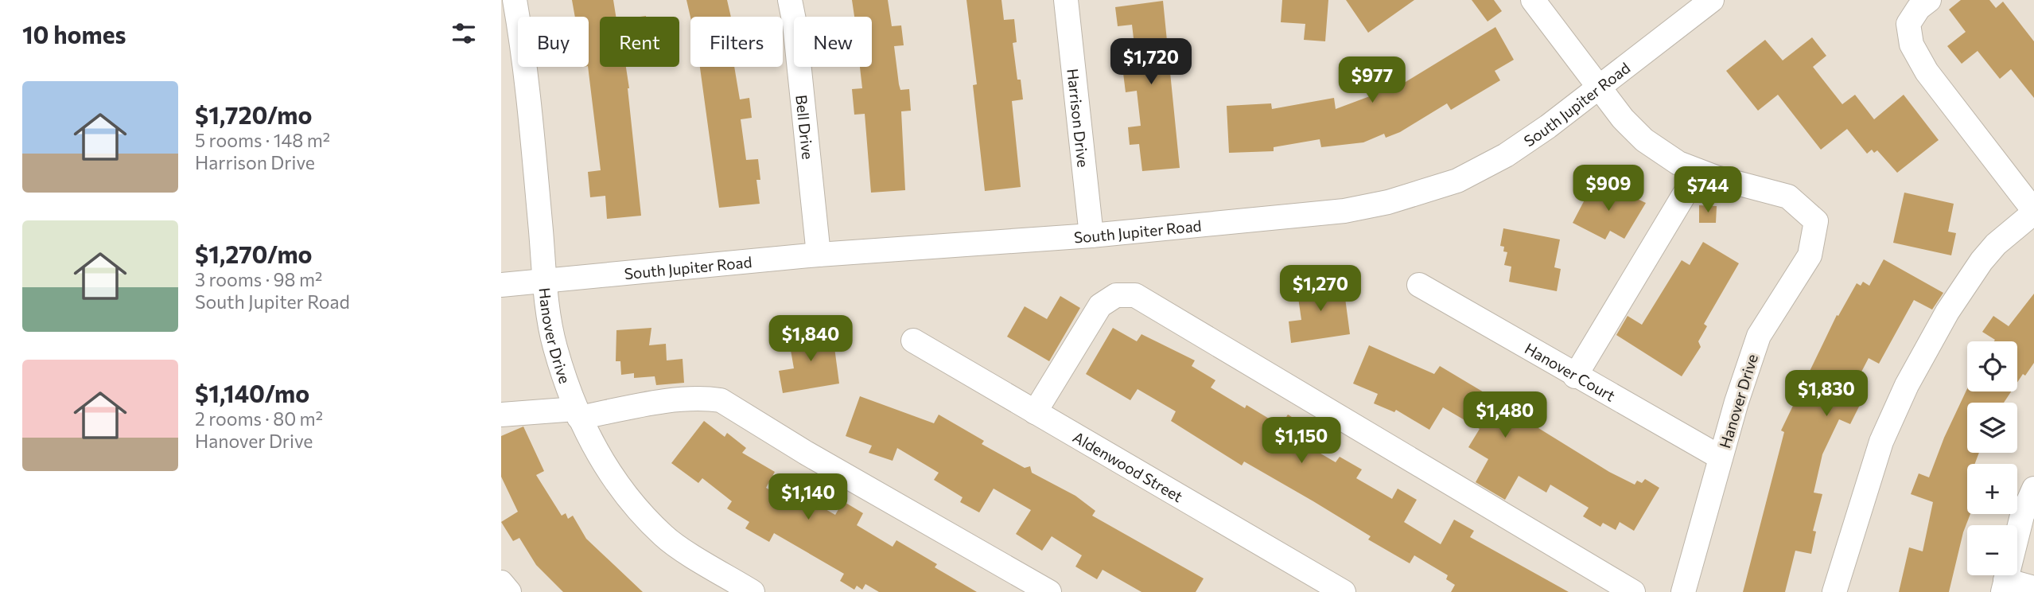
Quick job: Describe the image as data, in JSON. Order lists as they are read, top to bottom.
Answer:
{
  "streets": {
    "street": [
      "South Jupiter Road",
      "Harrison Drive",
      "Bell Drive",
      "Hanover Drive",
      "Hanover Court",
      "Aldenwood Street"
    ]
  },
  "crossings": [
    ["South Jupiter Road", "Harrison Drive"],
    ["South Jupiter Road", "Bell Drive"],
    ["South Jupiter Road", "Hanover Drive"],
    ["Hanover Drive", "Hanover Court"]
  ],
  "page": {
    "heading": "10 homes",
    "chip": [
      "Buy",
      "Rent",
      "Filters",
      "New"
    ],
    "price": [
      "$1,720",
      "$977",
      "$909",
      "$744",
      "$1,270",
      "$1,840",
      "$1,830",
      "$1,480",
      "$1,150",
      "$1,140"
    ],
    "list": [
      {
        "name": "$1,720/mo",
        "note": "5 rooms · 148 m² · Harrison Drive"
      },
      {
        "name": "$1,270/mo",
        "note": "3 rooms · 98 m² · South Jupiter Road"
      },
      {
        "name": "$1,140/mo",
        "note": "2 rooms · 80 m² · Hanover Drive"
      }
    ],
    "map_buttons": ["+", "−"]
  }
}
